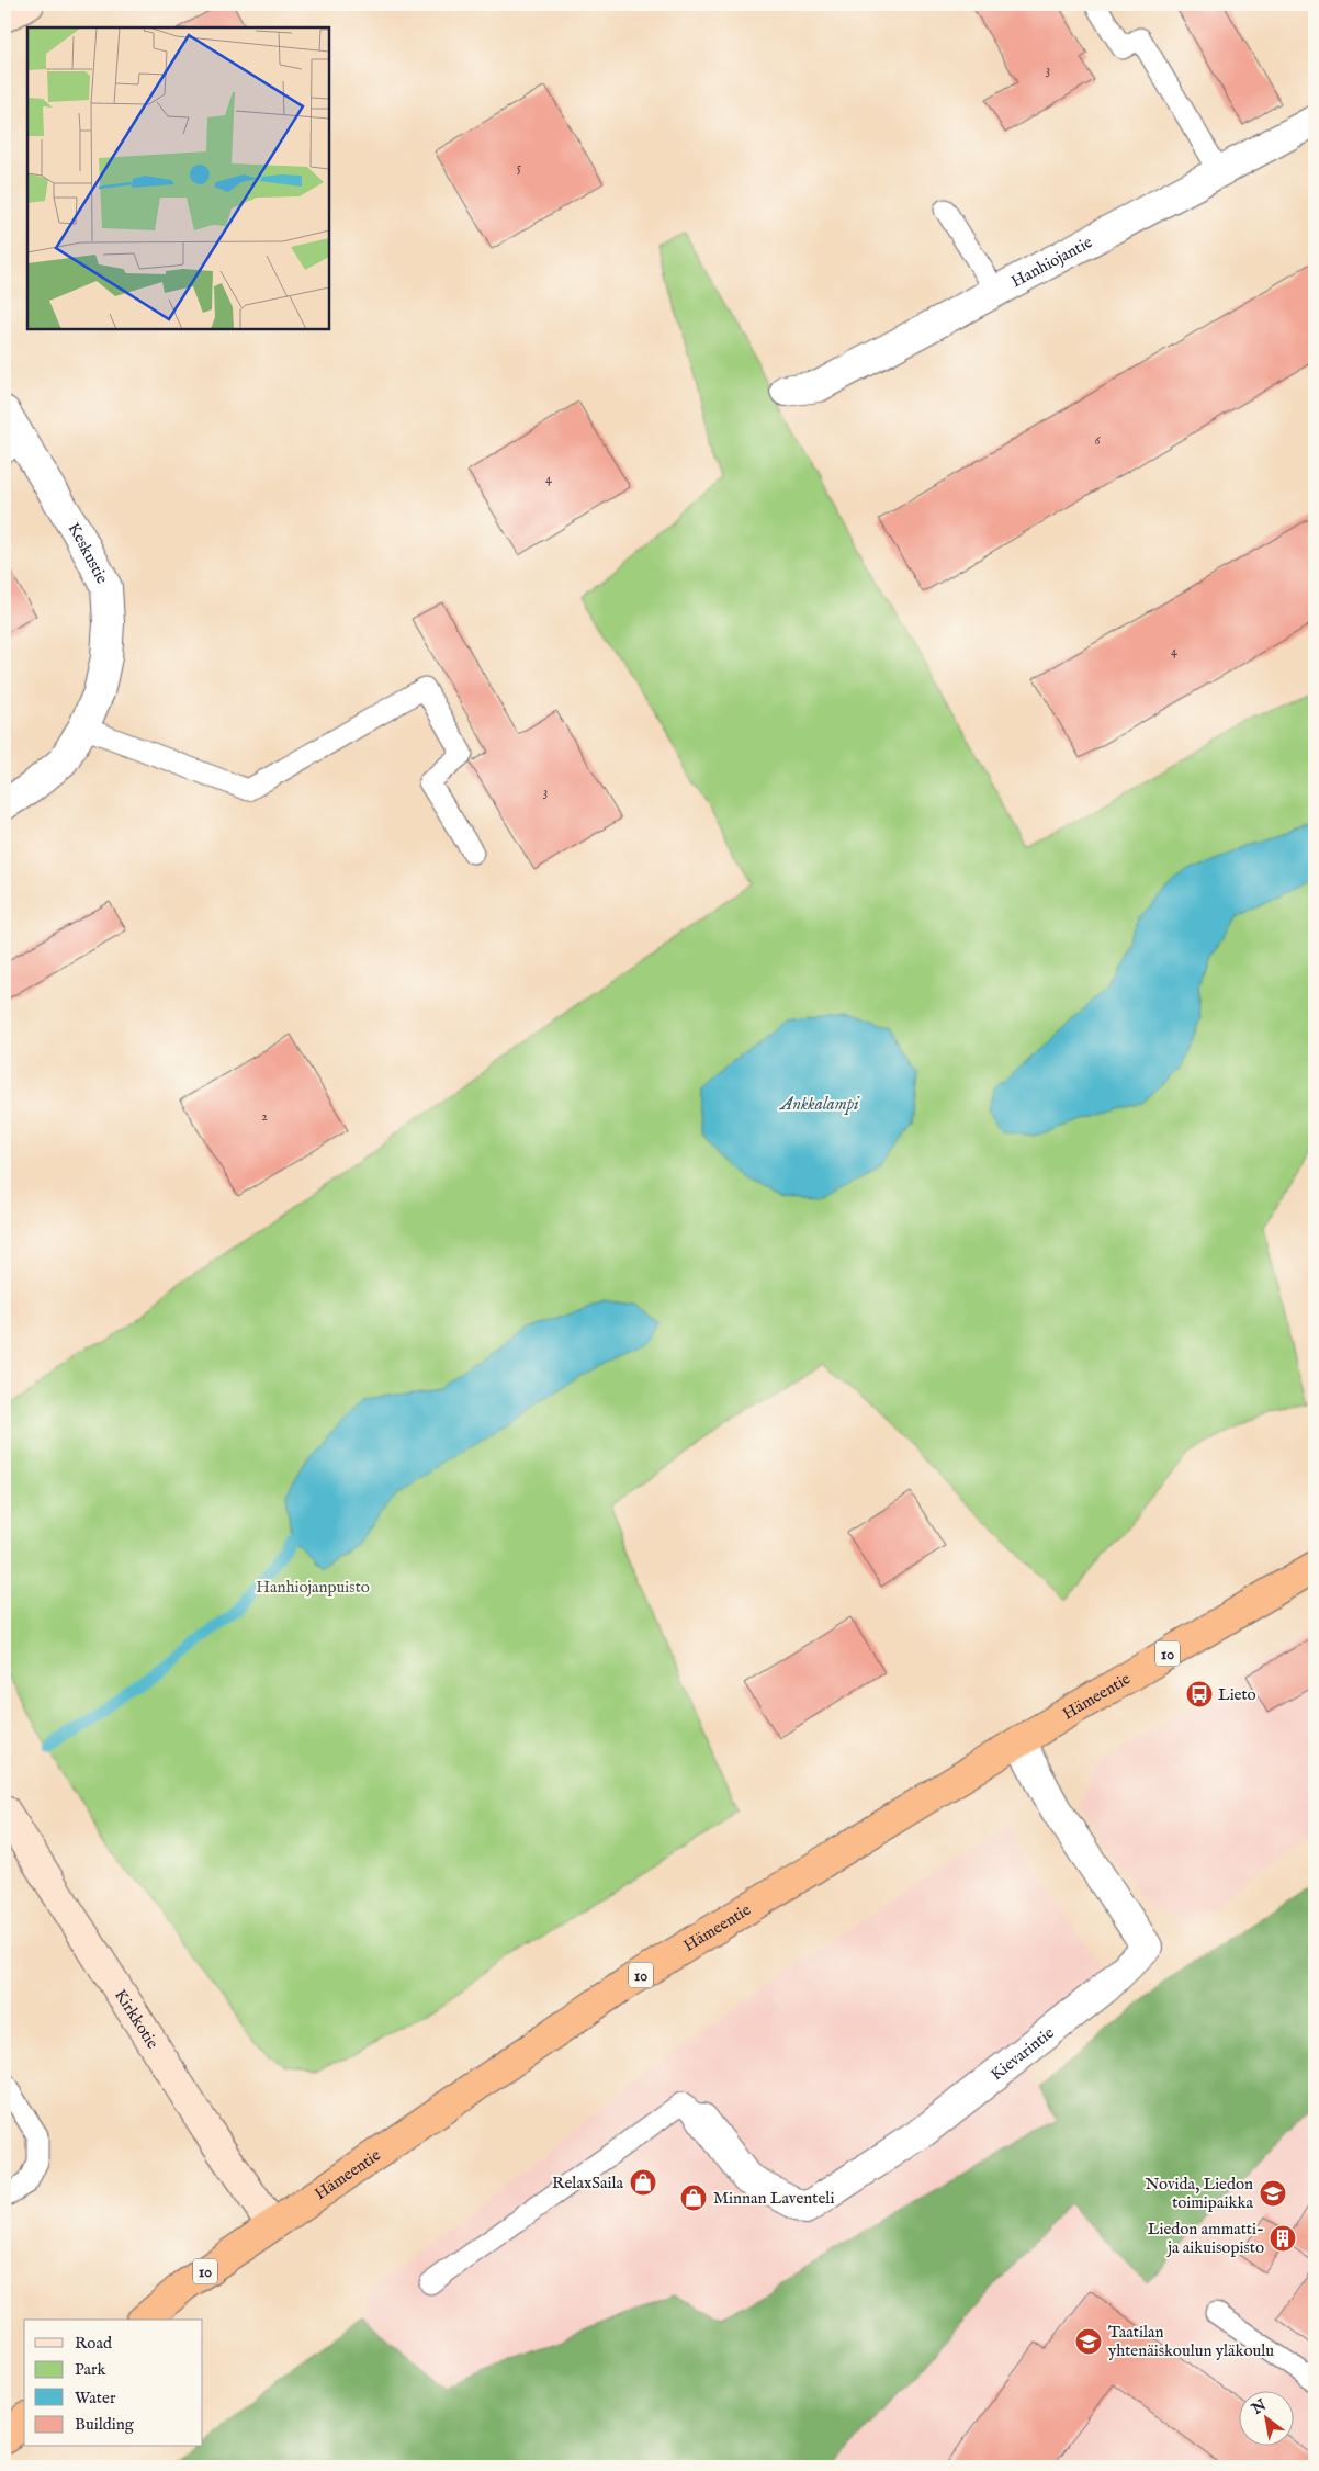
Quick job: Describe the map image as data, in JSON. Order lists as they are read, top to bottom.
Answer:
{
  "streets": {
    "highway": ["10", "Hämeentie"],
    "street": [
      "Hanhiojantie",
      "Keskustie",
      "Kirkkotie",
      "Kievarintie"
    ]
  },
  "crossings": [
    ["Hämeentie", "Kirkkotie"],
    ["Hämeentie", "Kievarintie"]
  ],
  "water": ["Ankkalampi"],
  "parks": ["Hanhiojanpuisto"],
  "places": {
    "bus stop": ["Lieto"],
    "shop": ["RelaxSaila", "Minnan Laventeli"],
    "school or university": ["Novida, Liedon toimipaikka", "Taatilan yhtenäiskoulun yläkoulu"],
    "building": ["Liedon ammatti- ja aikuisopisto"]
  },
  "house_numbers": [
    "3",
    "5",
    "6",
    "4",
    "4",
    "3",
    "2"
  ],
  "legend": [
    "Road",
    "Park",
    "Water",
    "Building"
  ],
  "north": "top left"
}
